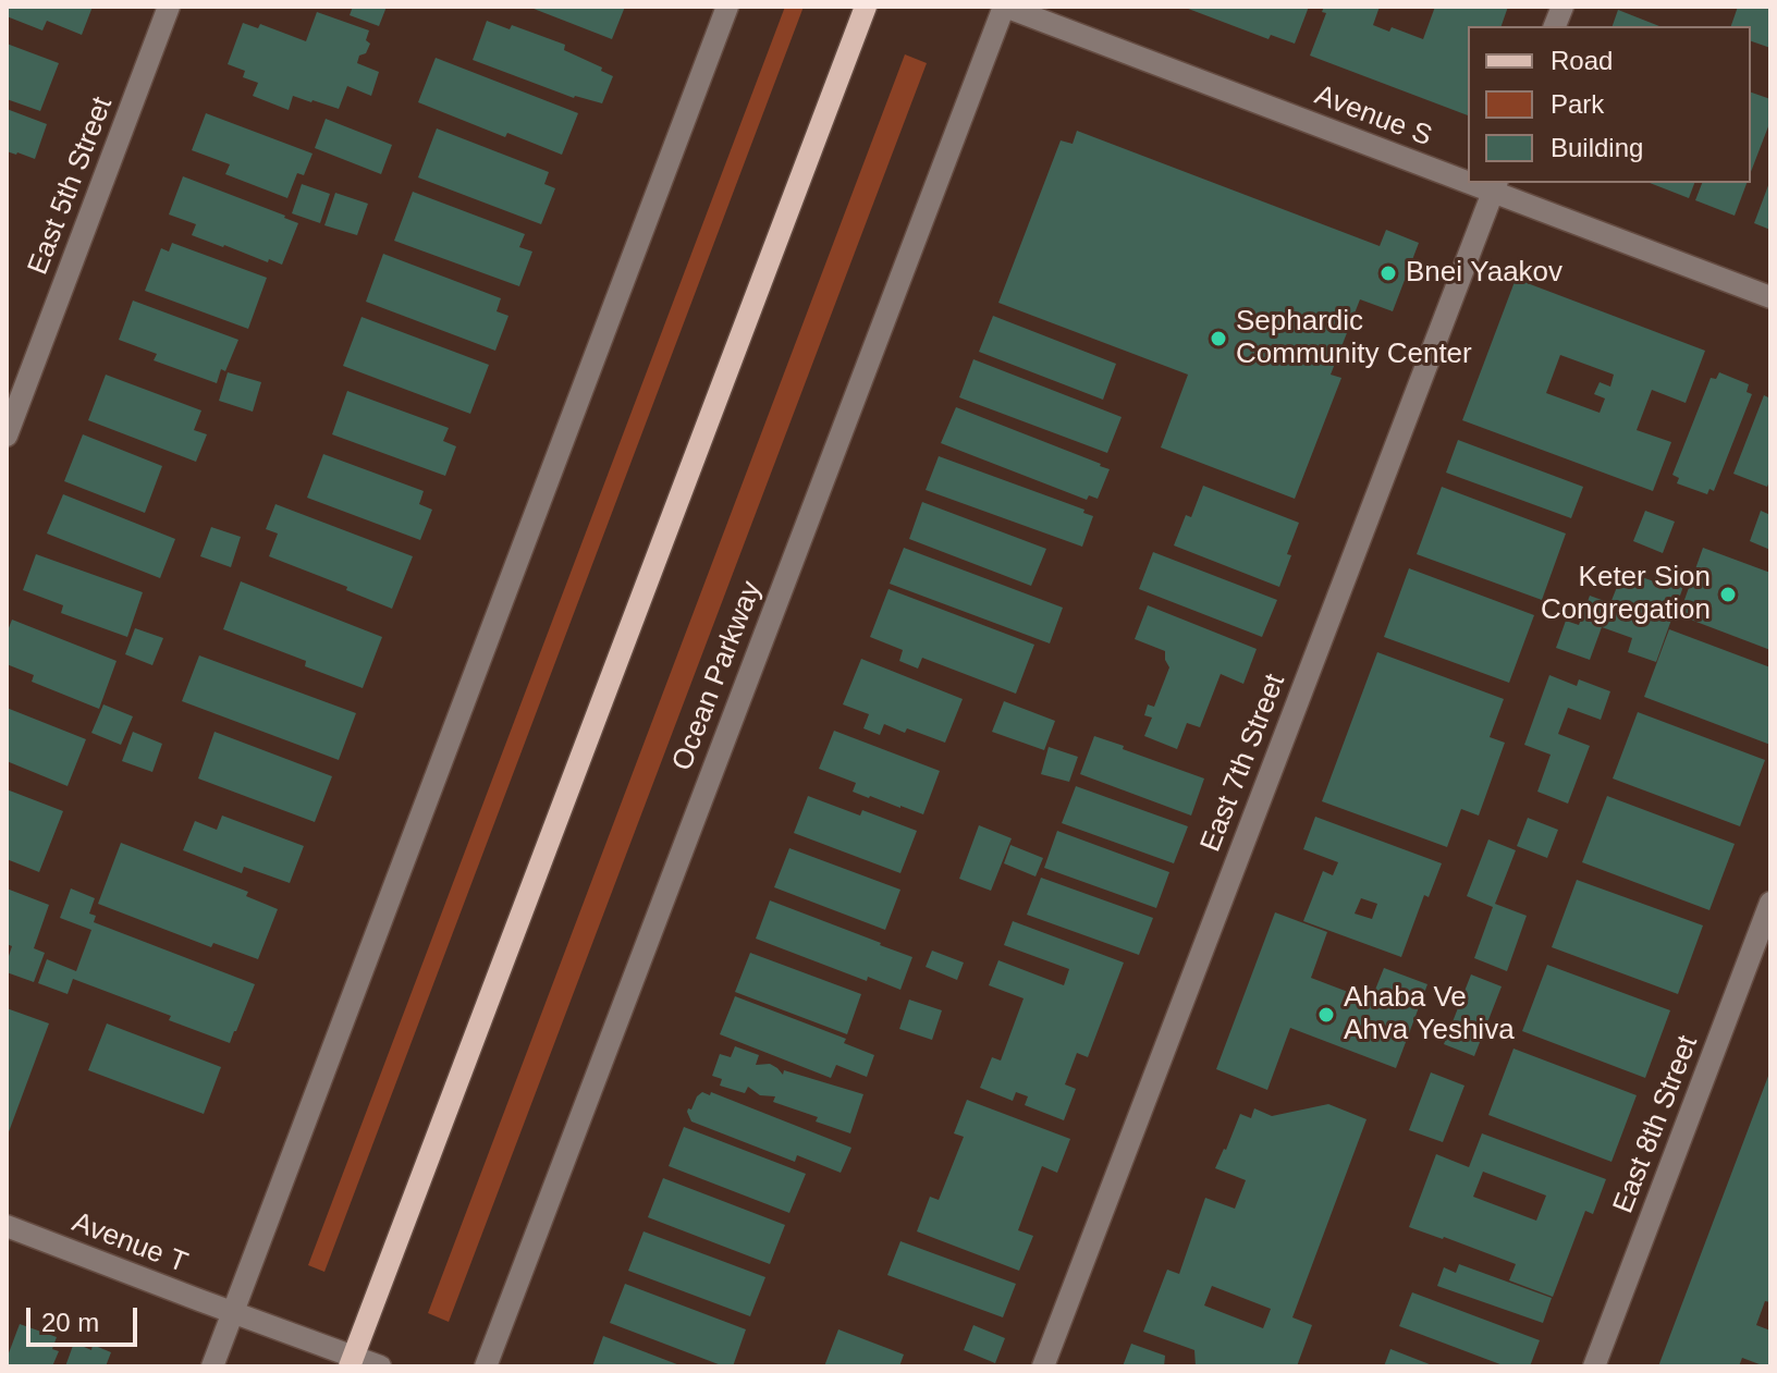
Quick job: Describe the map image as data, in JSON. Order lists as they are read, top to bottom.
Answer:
{
  "streets": {
    "street": [
      "Avenue S",
      "East 5th Street",
      "Ocean Parkway",
      "East 7th Street",
      "East 8th Street",
      "Avenue T"
    ]
  },
  "crossings": [
    ["Avenue S", "Ocean Parkway"],
    ["Avenue S", "East 7th Street"]
  ],
  "places": [
    "Bnei Yaakov",
    "Sephardic Community Center",
    "Keter Sion Congregation",
    "Ahaba Ve Ahva Yeshiva"
  ],
  "legend": ["Road", "Park", "Building"],
  "scale_bar": "20 m"
}
